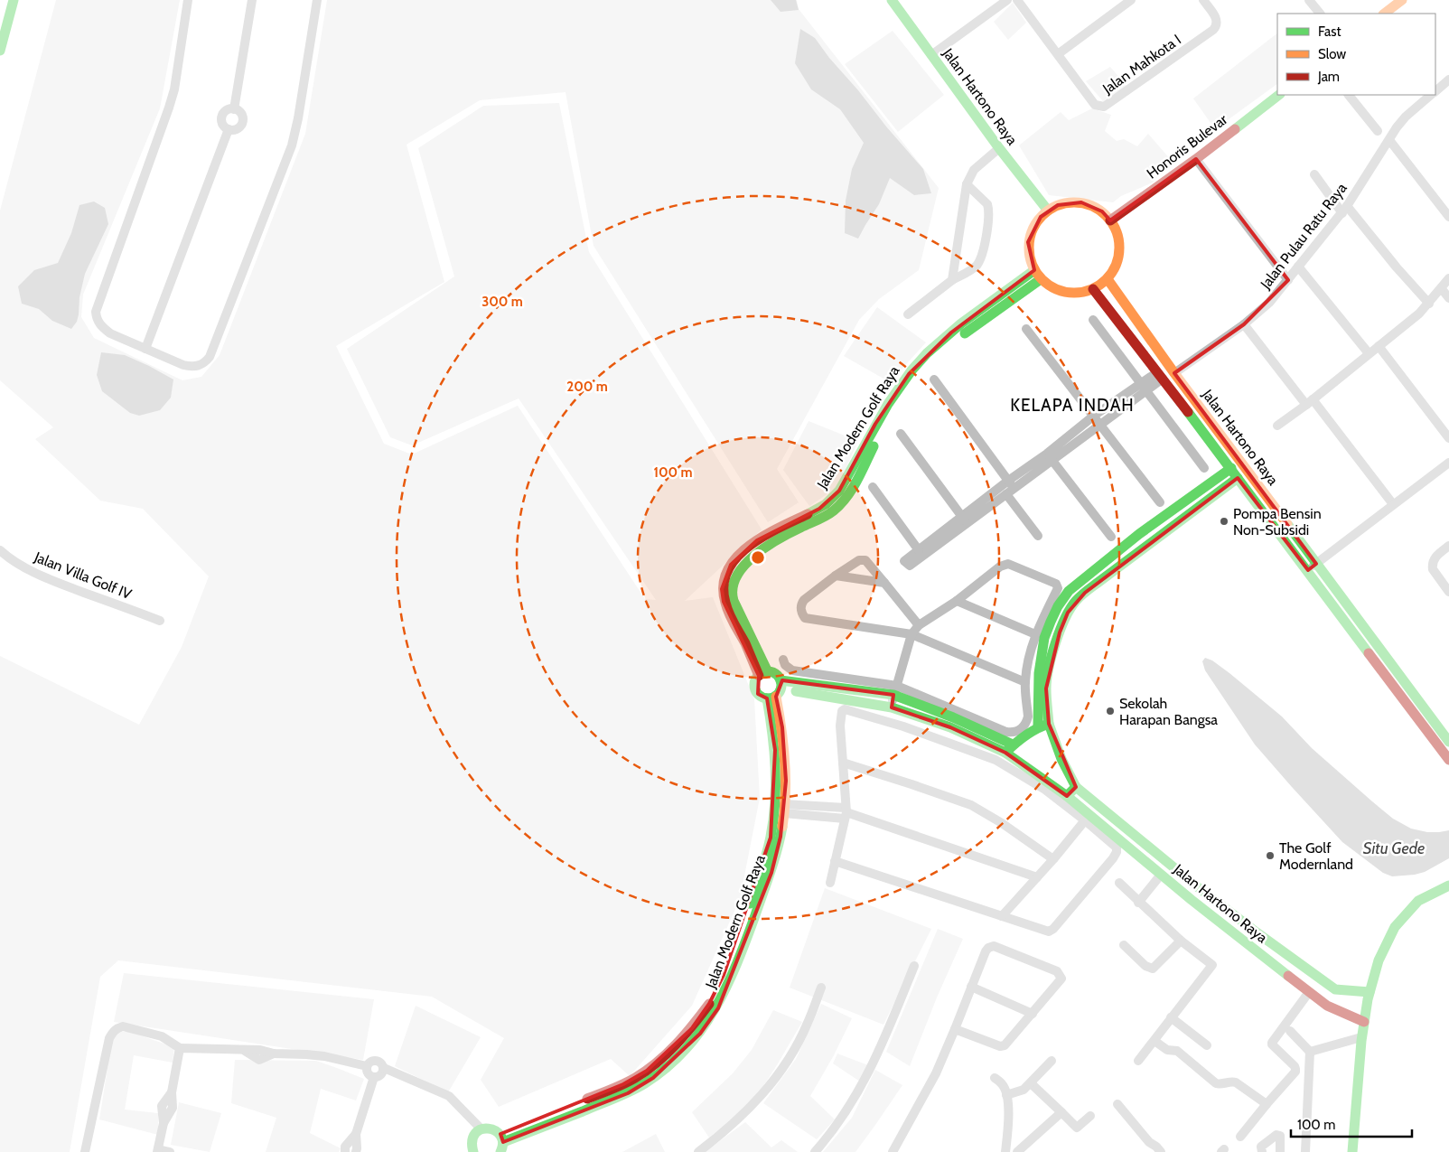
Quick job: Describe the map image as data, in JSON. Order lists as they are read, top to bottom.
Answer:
{
  "streets": {
    "street": [
      "Jalan Mahkota I",
      "Jalan Hartono Raya",
      "Honoris Bulevar",
      "Jalan Pulau Ratu Raya",
      "Jalan Modern Golf Raya",
      "Jalan Villa Golf IV"
    ]
  },
  "crossings": [
    ["Jalan Hartono Raya", "Honoris Bulevar"],
    ["Jalan Hartono Raya", "Jalan Pulau Ratu Raya"],
    ["Jalan Hartono Raya", "Jalan Modern Golf Raya"],
    ["Honoris Bulevar", "Jalan Modern Golf Raya"]
  ],
  "districts": ["KELAPA INDAH"],
  "water": ["Situ Gede"],
  "places": ["Pompa Bensin Non-Subsidi", "Sekolah Harapan Bangsa", "The Golf Modernland"],
  "legend": ["Fast", "Slow", "Jam"],
  "scale_bar": "100 m",
  "rings": ["300 m", "200 m", "100 m"]
}
